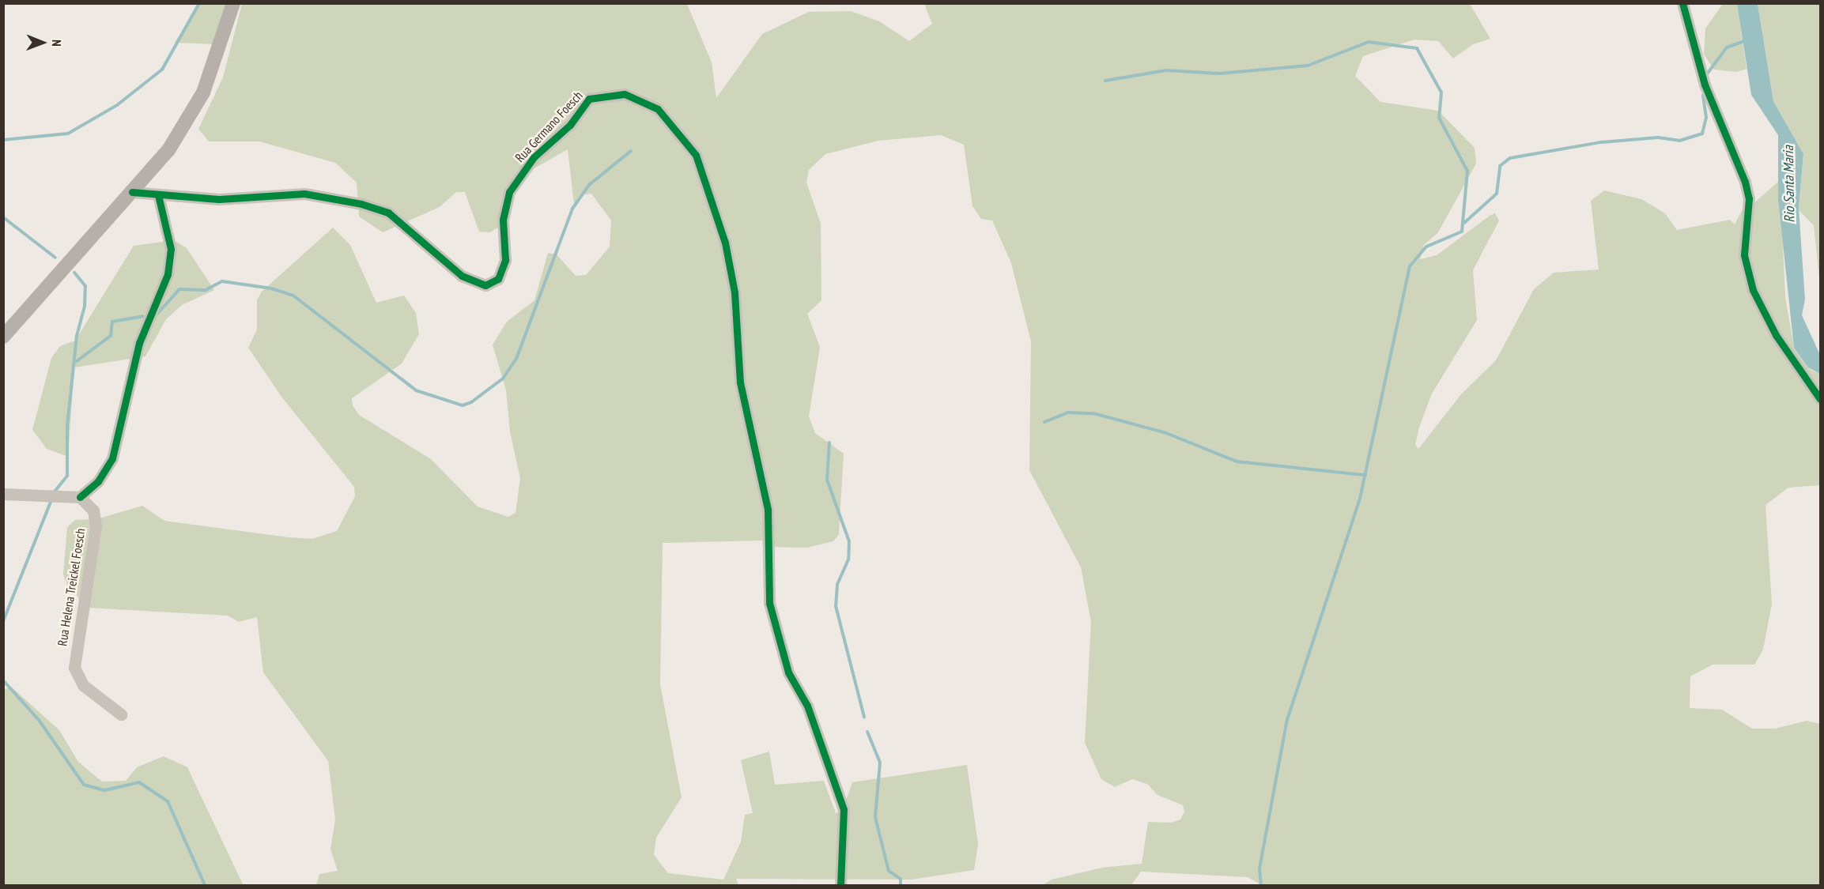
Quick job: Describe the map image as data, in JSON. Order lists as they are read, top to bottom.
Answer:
{
  "streets": {
    "street": ["Rua Germano Foesch", "Rua Helena Treickel Foesch"]
  },
  "water": ["Rio Santa Maria"],
  "north": "right"
}
